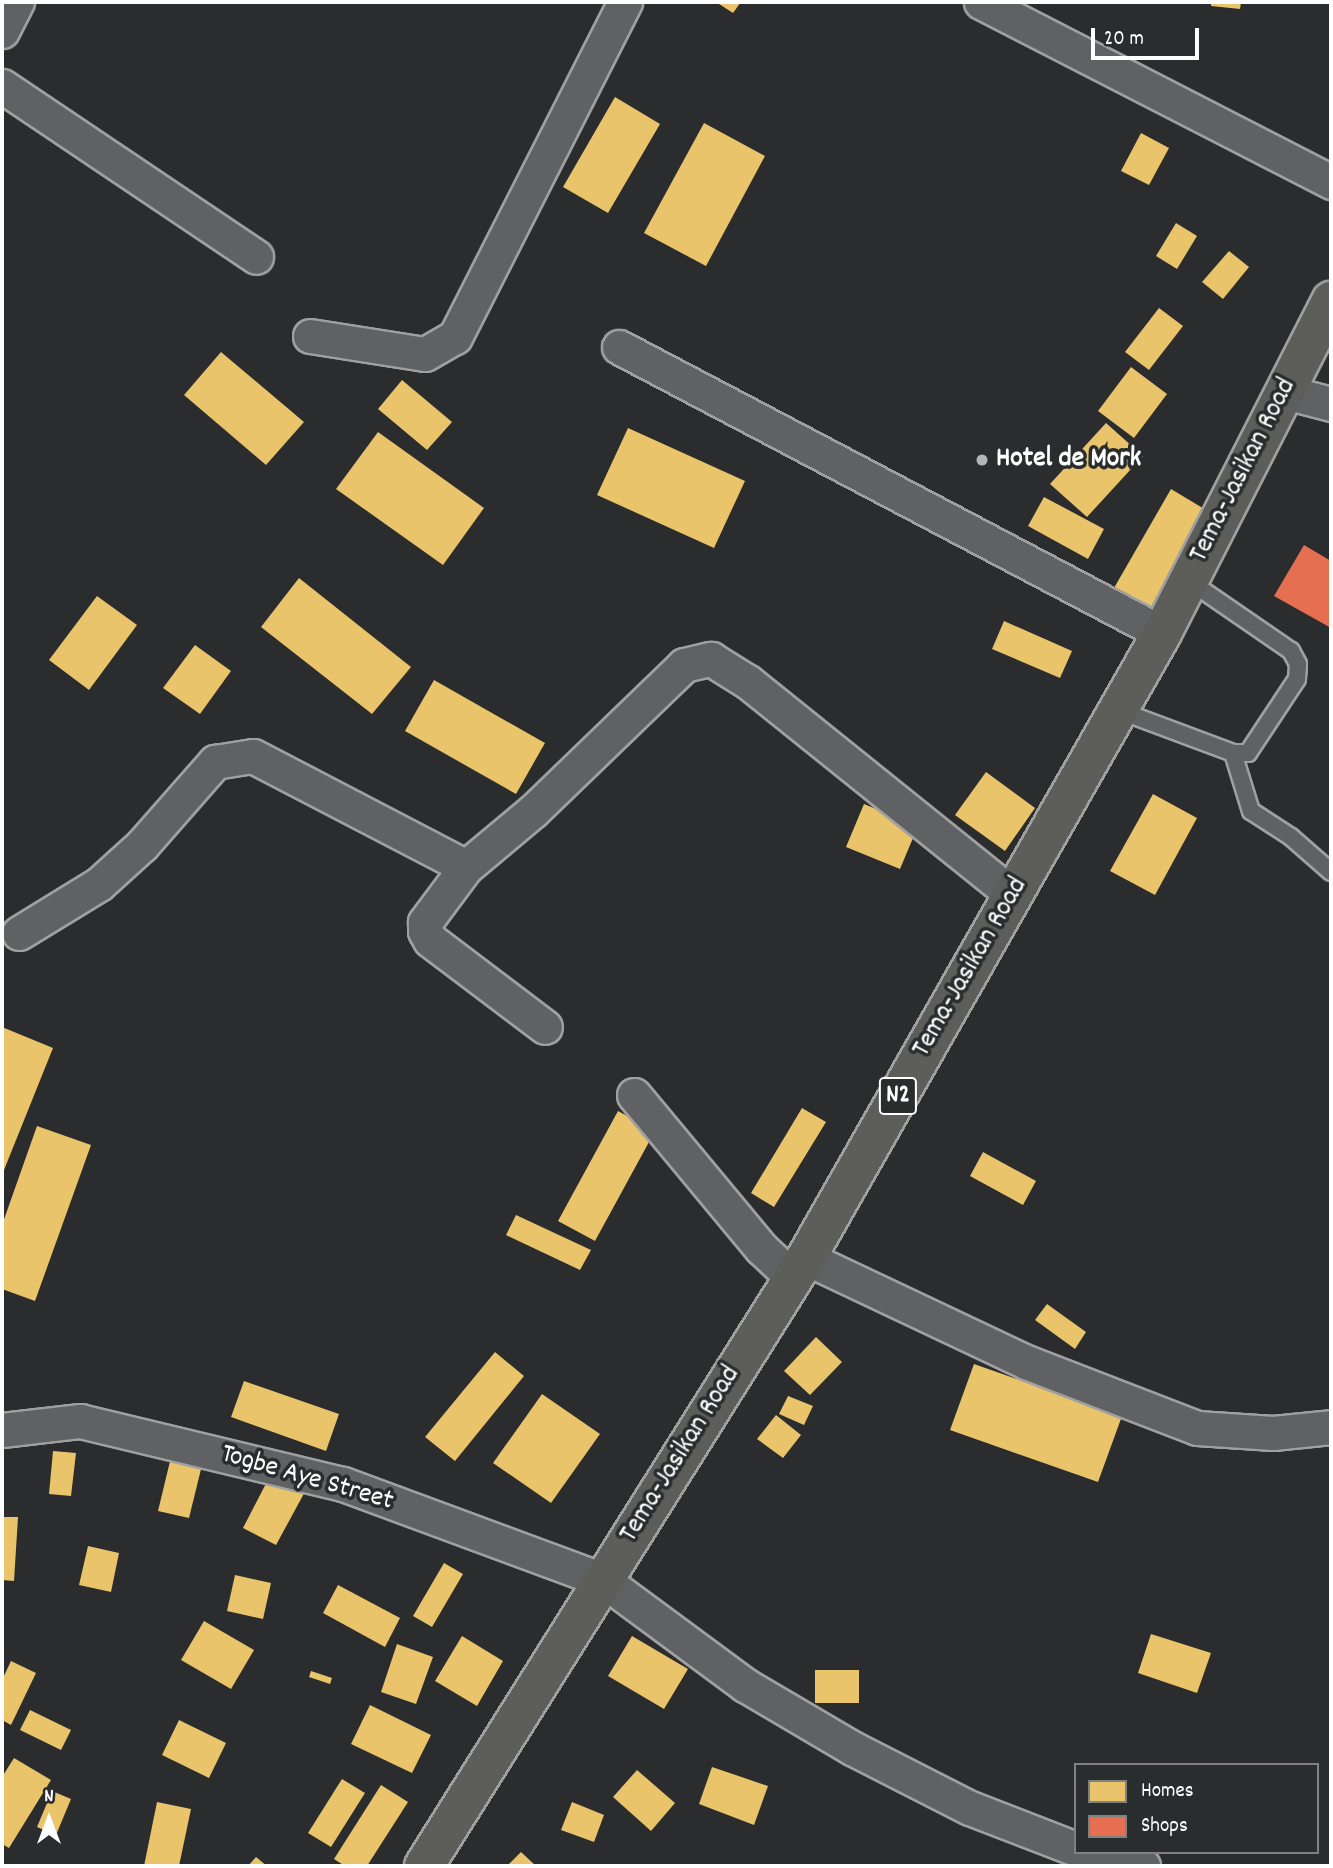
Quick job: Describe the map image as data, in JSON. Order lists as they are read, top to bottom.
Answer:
{
  "streets": {
    "highway": ["Tema-Jasikan Road", "N2"],
    "street": ["Togbe Aye Street"]
  },
  "crossings": [
    ["Tema-Jasikan Road", "Togbe Aye Street"]
  ],
  "places": ["Hotel de Mork"],
  "legend": ["Homes", "Shops"],
  "scale_bar": "20 m",
  "north": "top"
}
